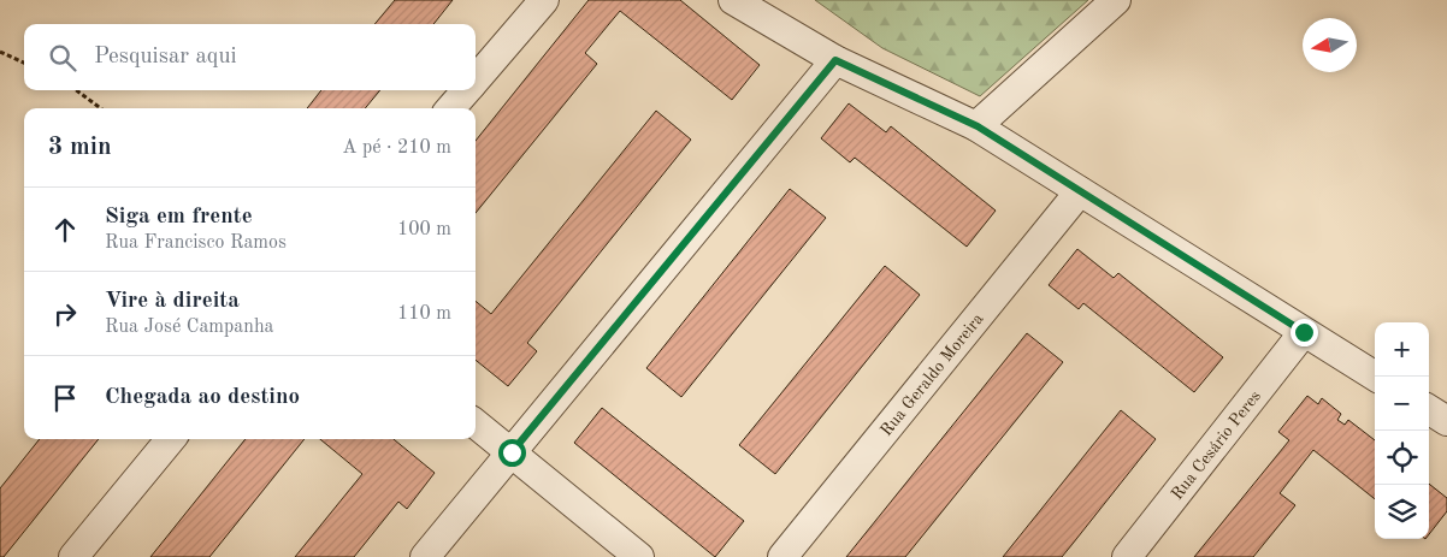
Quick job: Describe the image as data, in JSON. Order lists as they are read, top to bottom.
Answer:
{
  "streets": {
    "street": ["Rua Geraldo Moreira", "Rua Cesário Peres"]
  },
  "north": "left",
  "page": {
    "search": "Pesquisar aqui",
    "heading": ["3 min", "A pé · 210 m"],
    "list": [
      ["Siga em frente", "Rua Francisco Ramos", "100 m"],
      ["Vire à direita", "Rua José Campanha", "110 m"],
      "Chegada ao destino"
    ],
    "map_buttons": ["+", "−"]
  }
}
